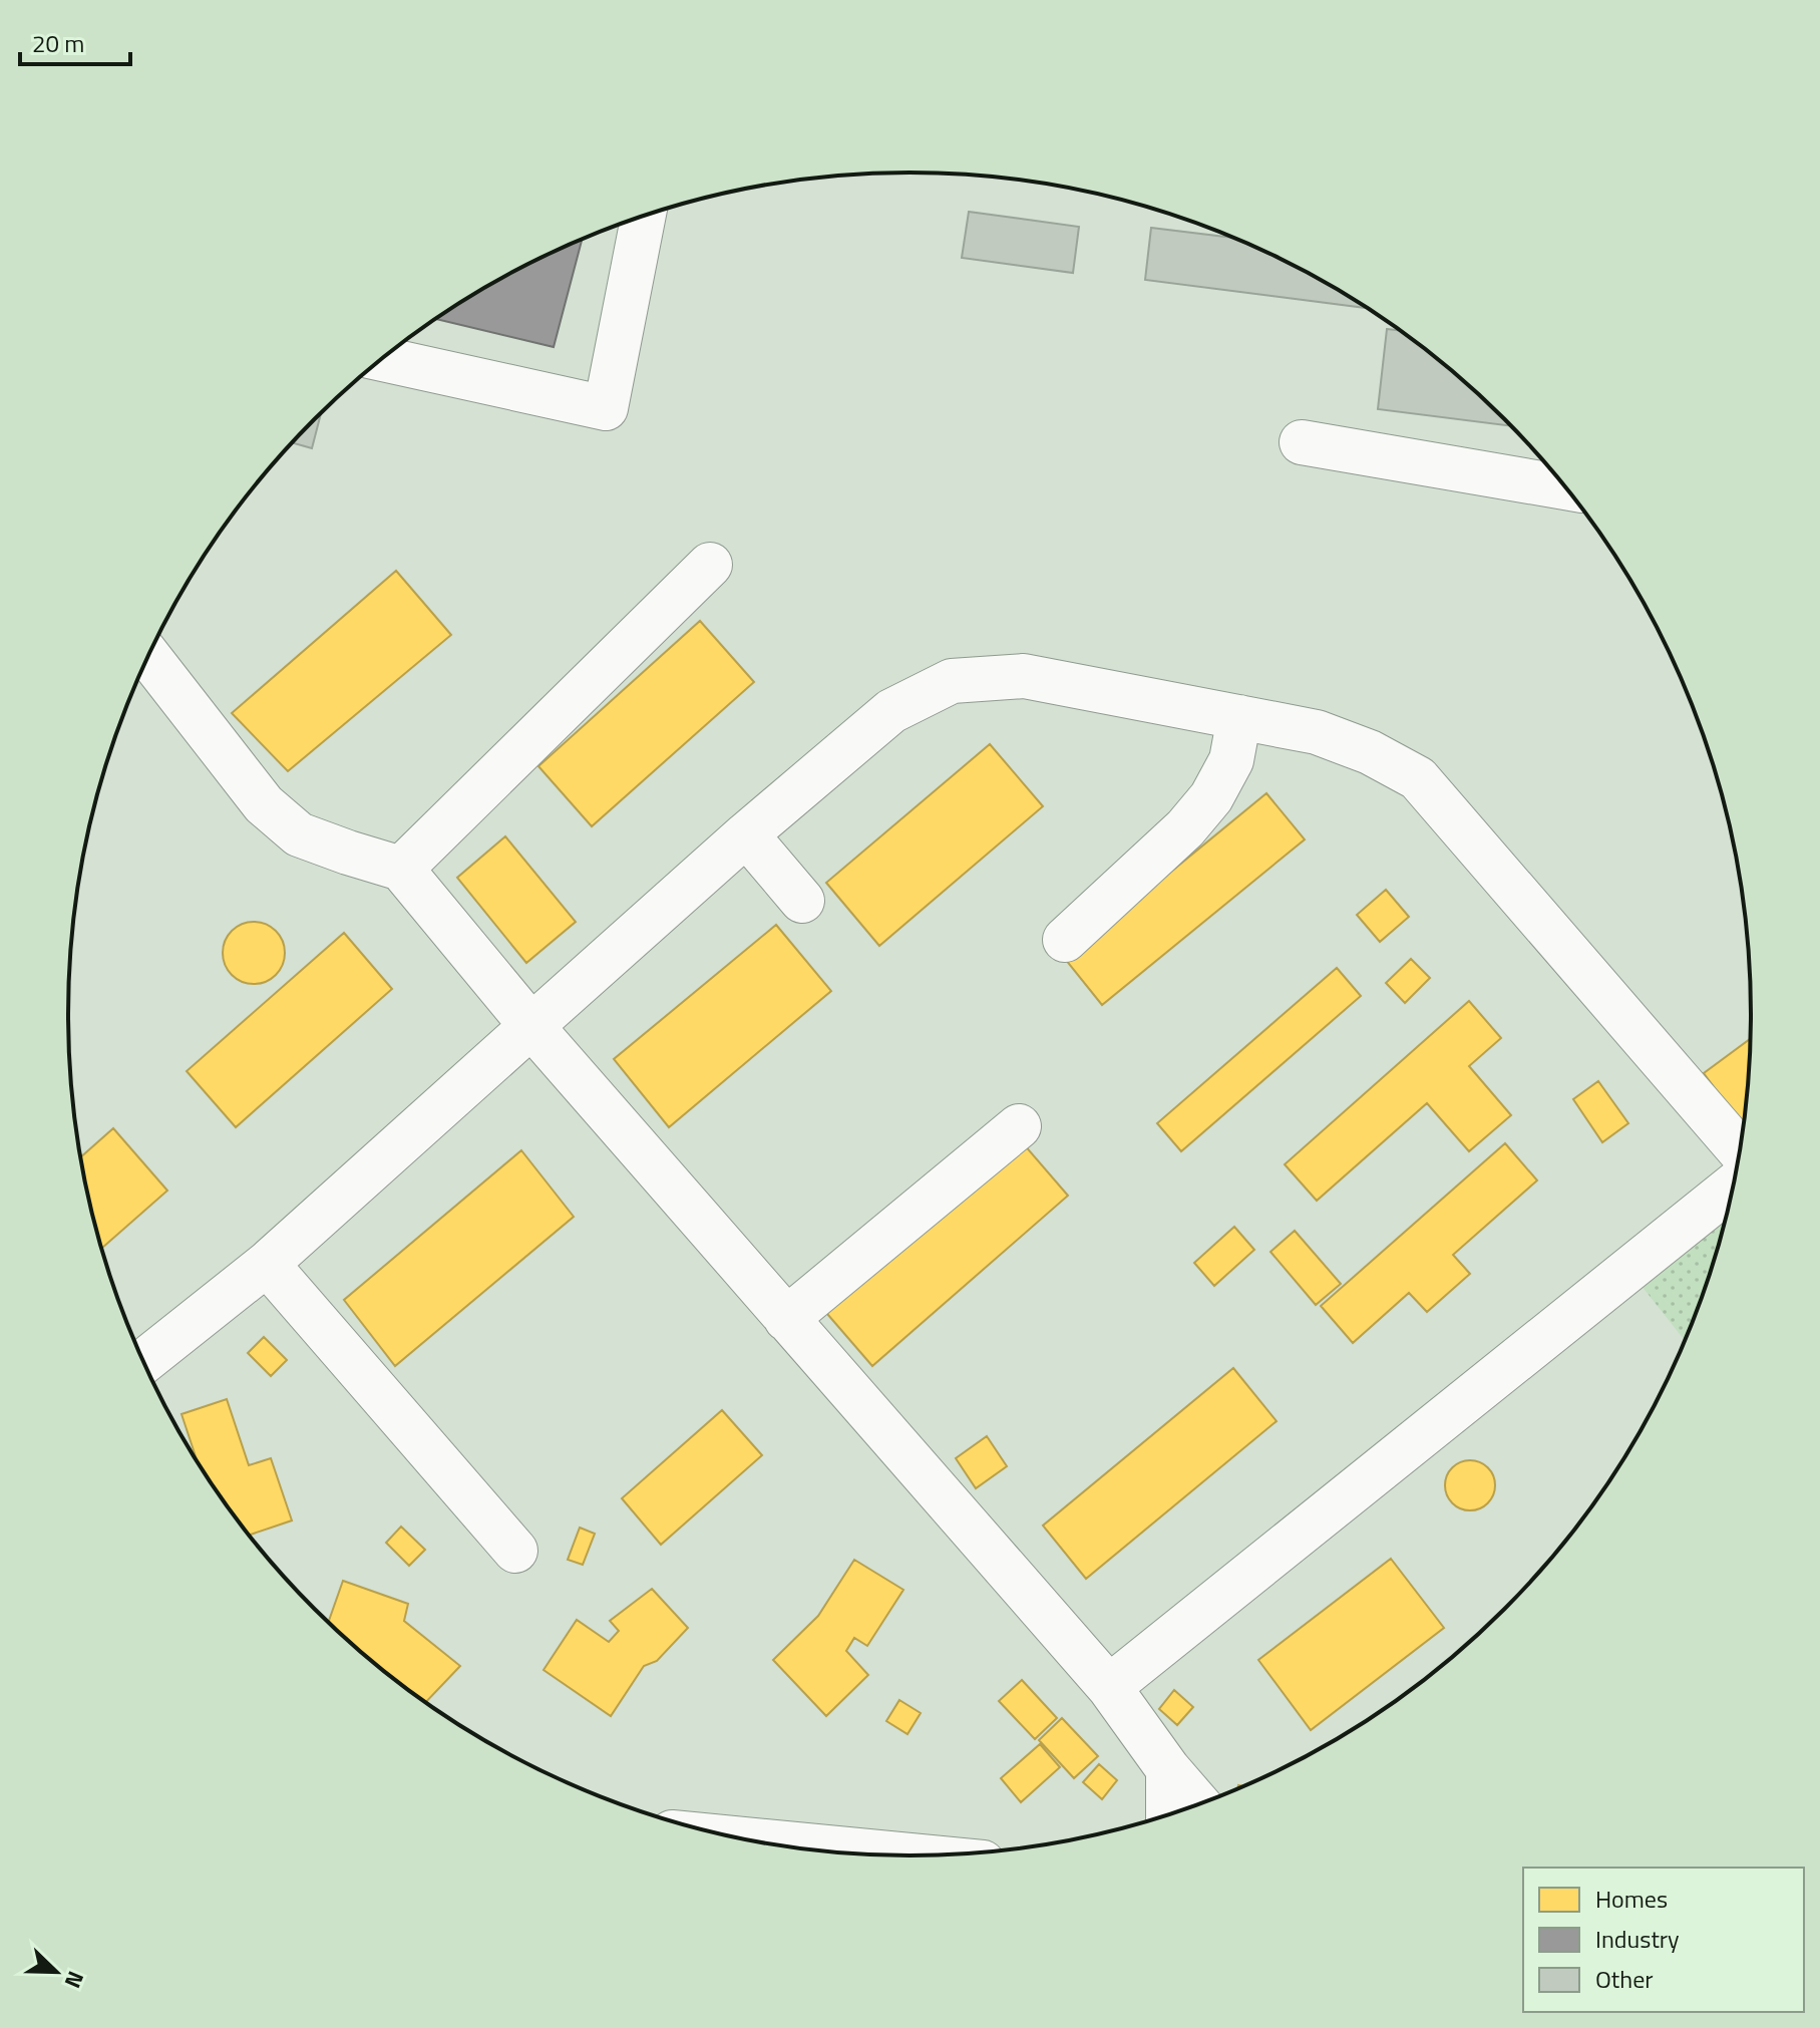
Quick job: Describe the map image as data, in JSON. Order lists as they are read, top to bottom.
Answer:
{
  "legend": ["Homes", "Industry", "Other"],
  "scale_bar": "20 m",
  "north": "bottom right"
}
